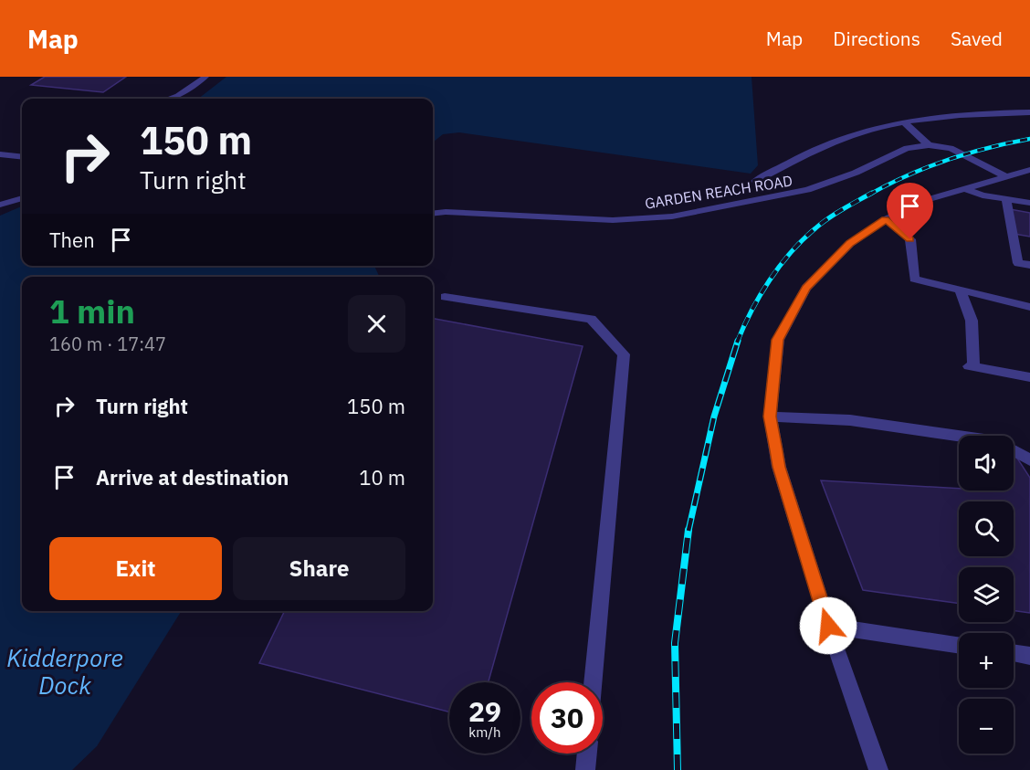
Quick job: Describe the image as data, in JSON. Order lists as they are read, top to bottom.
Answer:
{
  "streets": {
    "street": ["GARDEN REACH ROAD"]
  },
  "water": ["Kidderpore Dock"],
  "page": {
    "header": "Map",
    "nav": ["Map", "Directions", "Saved"],
    "turn": ["150 m", "Turn right"],
    "then": "Then",
    "heading": ["1 min", "160 m · 17:47"],
    "list": [
      {
        "name": "Turn right",
        "value": "150 m"
      },
      {
        "name": "Arrive at destination",
        "value": "10 m"
      }
    ],
    "map_buttons": ["+", "−"],
    "buttons": ["Exit", "Share"],
    "speed": "29 km/h",
    "limit": "30"
  }
}
